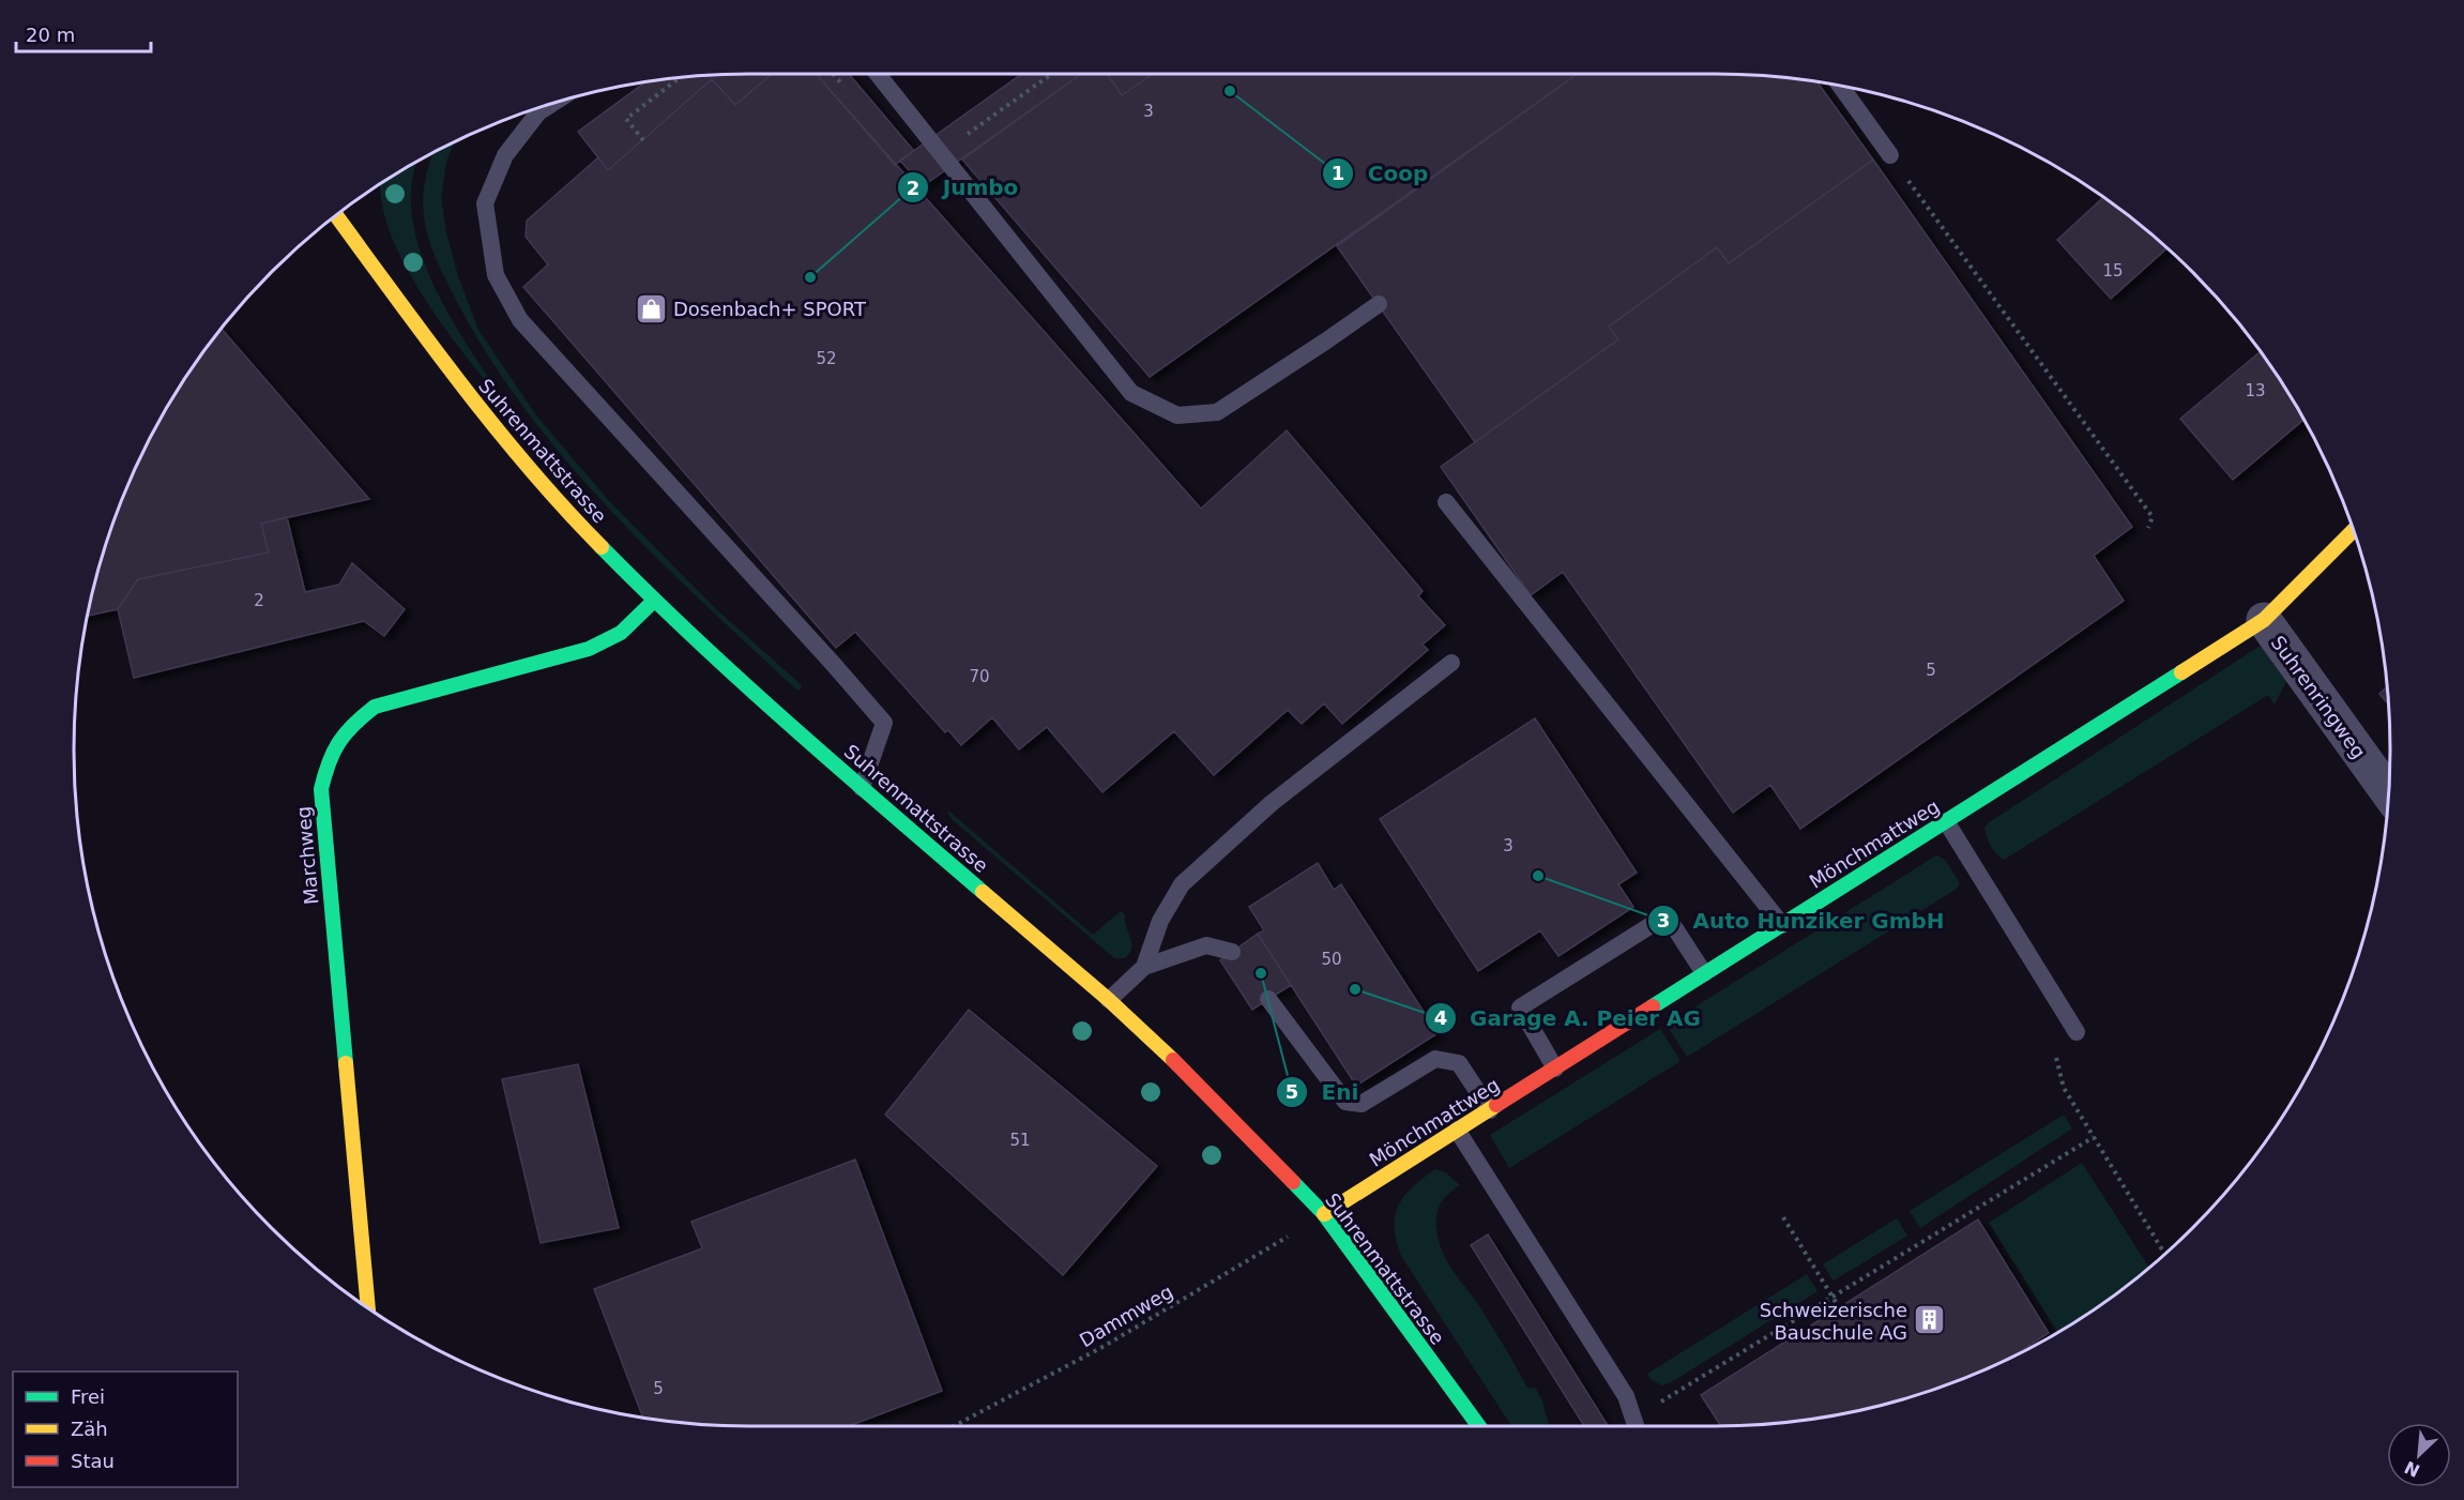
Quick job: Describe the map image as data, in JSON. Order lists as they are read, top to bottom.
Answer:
{
  "streets": {
    "street": [
      "Suhrenmattstrasse",
      "Suhrenringweg",
      "Mönchmattweg",
      "Marchweg"
    ],
    "path": ["Dammweg"]
  },
  "crossings": [
    ["Suhrenmattstrasse", "Mönchmattweg"],
    ["Suhrenmattstrasse", "Marchweg"],
    ["Suhrenmattstrasse", "Dammweg"],
    ["Suhrenringweg", "Mönchmattweg"],
    ["Mönchmattweg", "Dammweg"]
  ],
  "places": {
    "other": [
      "Coop",
      "Jumbo",
      "Auto Hunziker GmbH",
      "Eni",
      "Garage A. Peier AG"
    ],
    "shop": ["Dosenbach+ SPORT"],
    "building": ["Schweizerische Bauschule AG"]
  },
  "house_numbers": [
    "3",
    "15",
    "52",
    "13",
    "2",
    "5",
    "70",
    "3",
    "50",
    "51",
    "5"
  ],
  "legend": ["Frei", "Zäh", "Stau"],
  "scale_bar": "20 m",
  "north": "bottom left"
}
